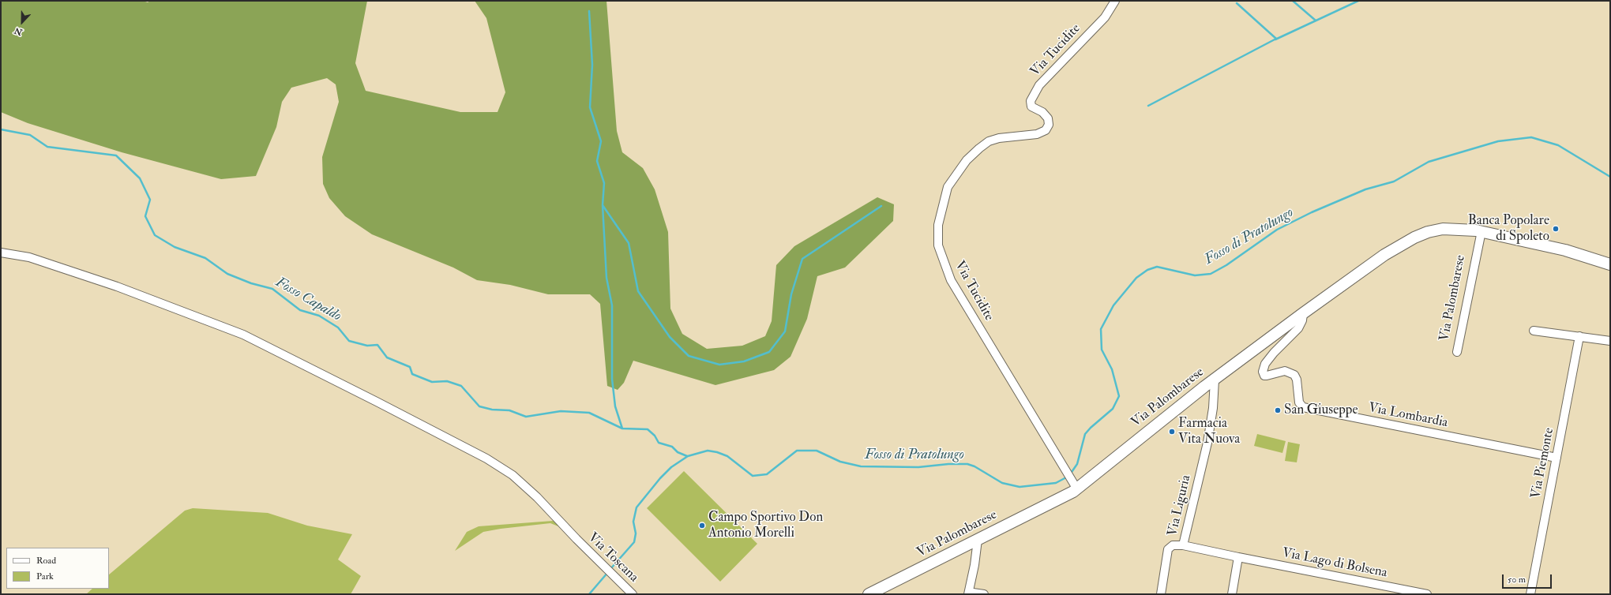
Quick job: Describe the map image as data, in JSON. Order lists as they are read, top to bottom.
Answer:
{
  "streets": {
    "main road": ["Via Palombarese"],
    "street": [
      "Via Tucidite",
      "Via Lombardia",
      "Via Piemonte",
      "Via Liguria",
      "Via Toscana",
      "Via Lago di Bolsena"
    ]
  },
  "crossings": [
    ["Via Tucidite", "Via Palombarese"],
    ["Via Palombarese", "Via Lombardia"],
    ["Via Palombarese", "Via Liguria"],
    ["Via Lombardia", "Via Piemonte"],
    ["Via Liguria", "Via Lago di Bolsena"]
  ],
  "water": ["Fosso di Pratolungo", "Fosso Capaldo"],
  "places": [
    "Banca Popolare di Spoleto",
    "San Giuseppe",
    "Farmacia Vita Nuova",
    "Campo Sportivo Don Antonio Morelli"
  ],
  "legend": ["Road", "Park"],
  "scale_bar": "50 m",
  "north": "bottom"
}
